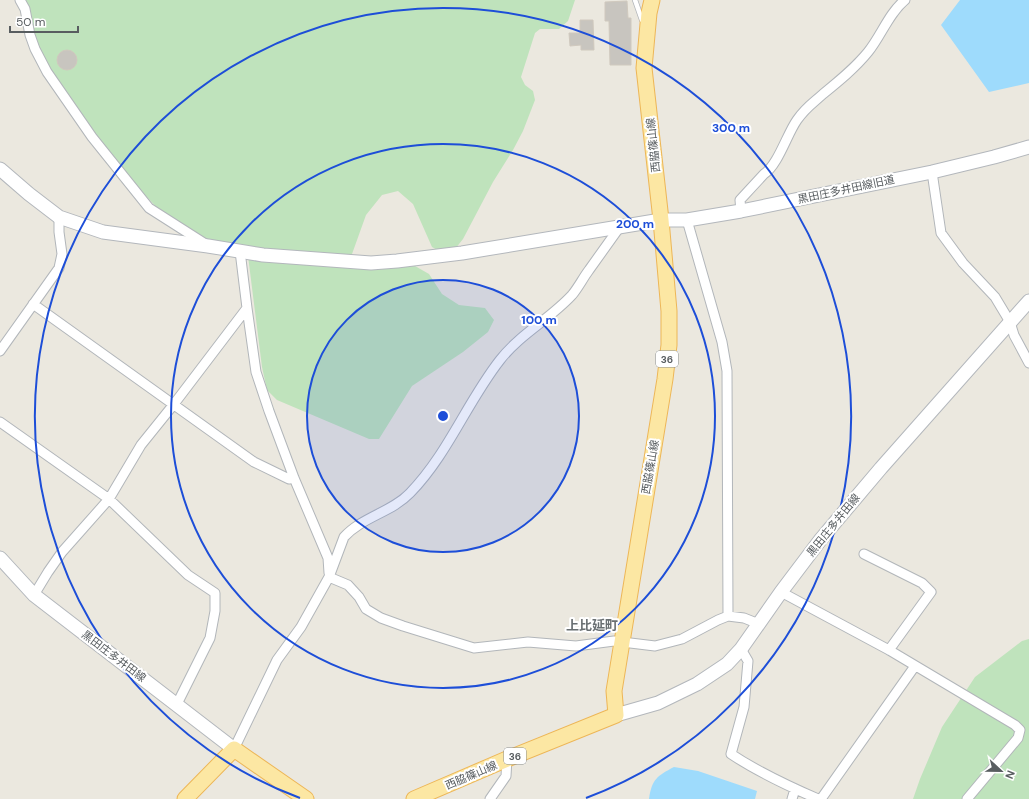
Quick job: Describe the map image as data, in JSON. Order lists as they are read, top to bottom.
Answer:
{
  "streets": {
    "main road": ["西脇篠山線", "36"],
    "street": ["黒田庄多井田線旧道", "黒田庄多井田線"]
  },
  "crossings": [
    ["西脇篠山線", "黒田庄多井田線旧道"],
    ["西脇篠山線", "黒田庄多井田線"]
  ],
  "districts": ["上比延町"],
  "scale_bar": "50 m",
  "north": "right",
  "rings": ["300 m", "200 m", "100 m"]
}
